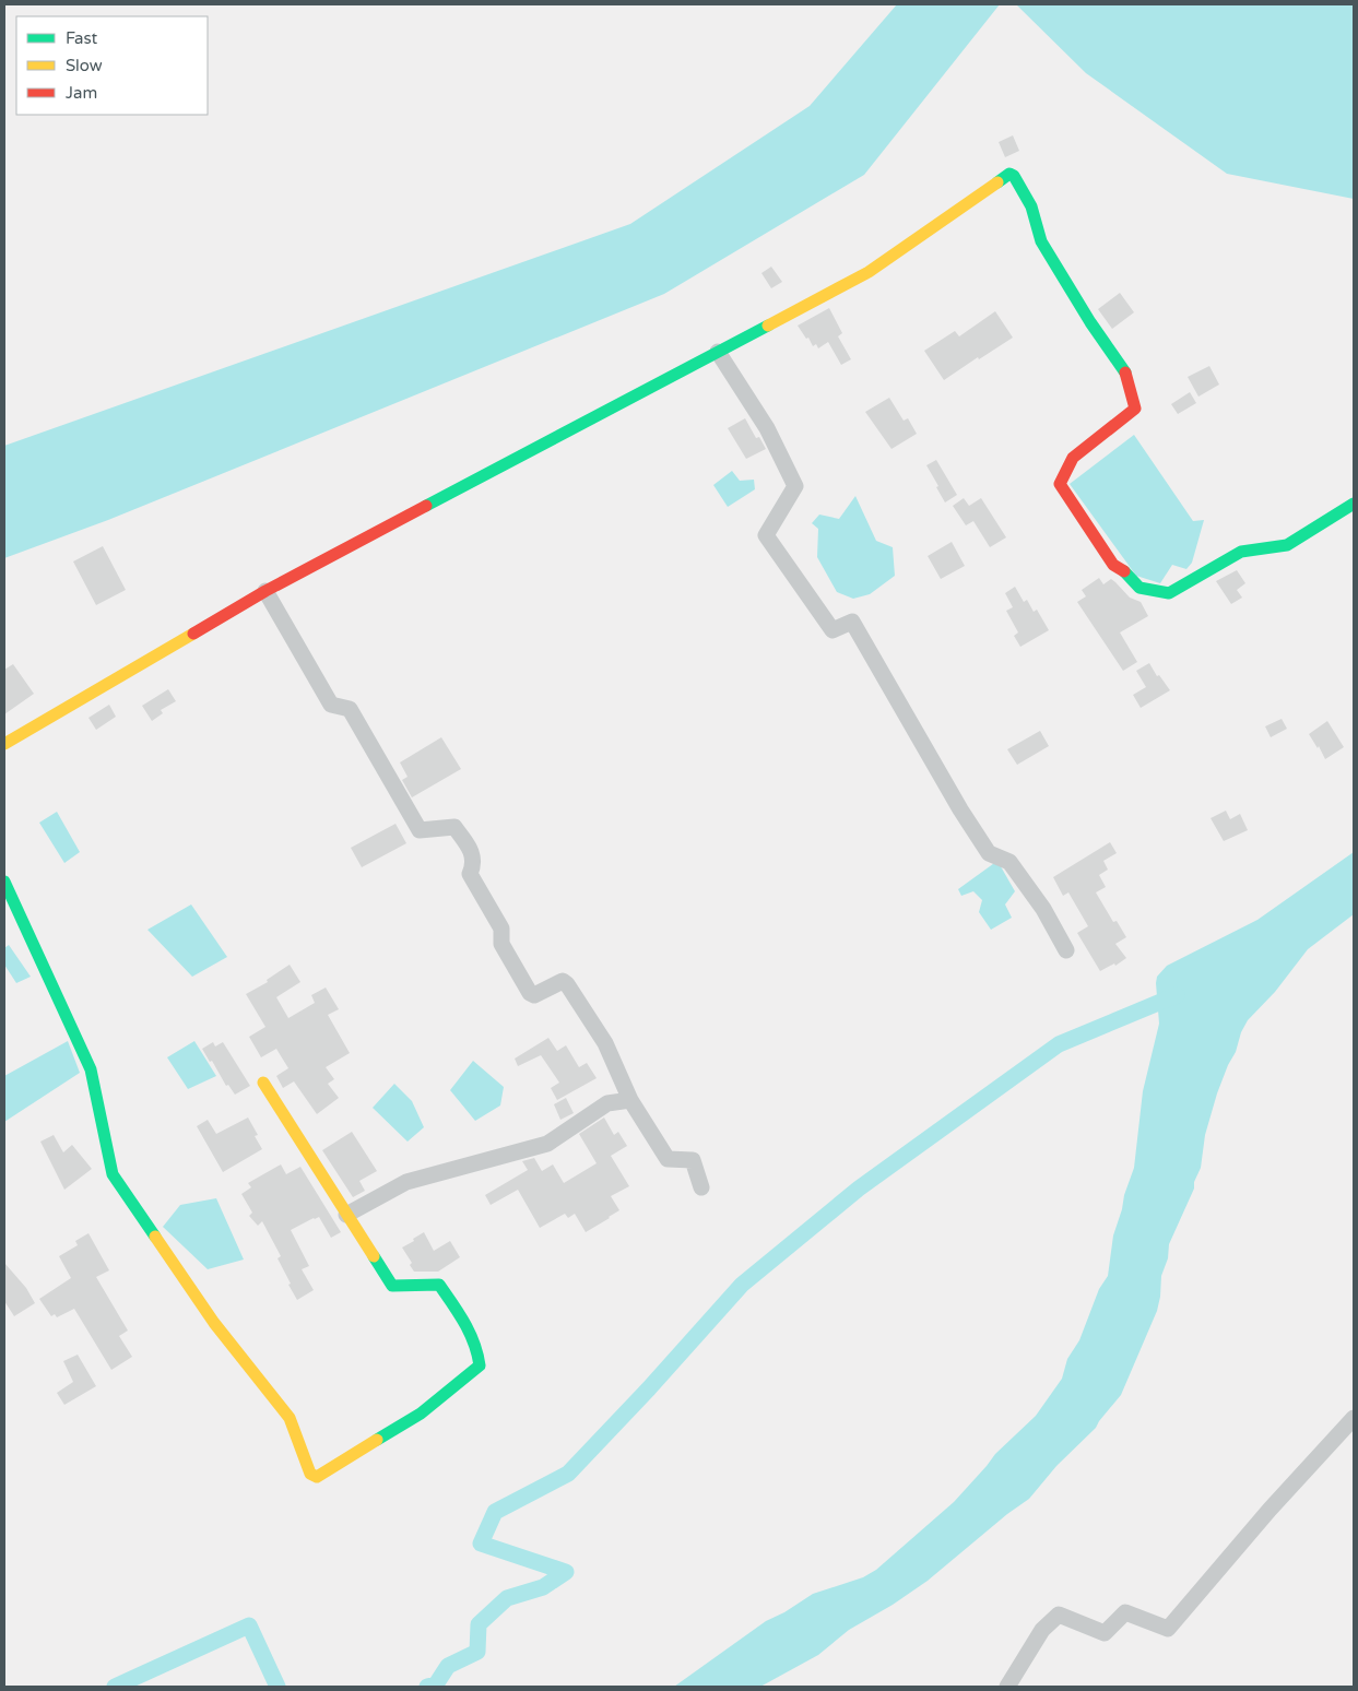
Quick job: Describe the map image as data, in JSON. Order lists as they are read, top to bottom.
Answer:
{
  "legend": ["Fast", "Slow", "Jam"]
}
